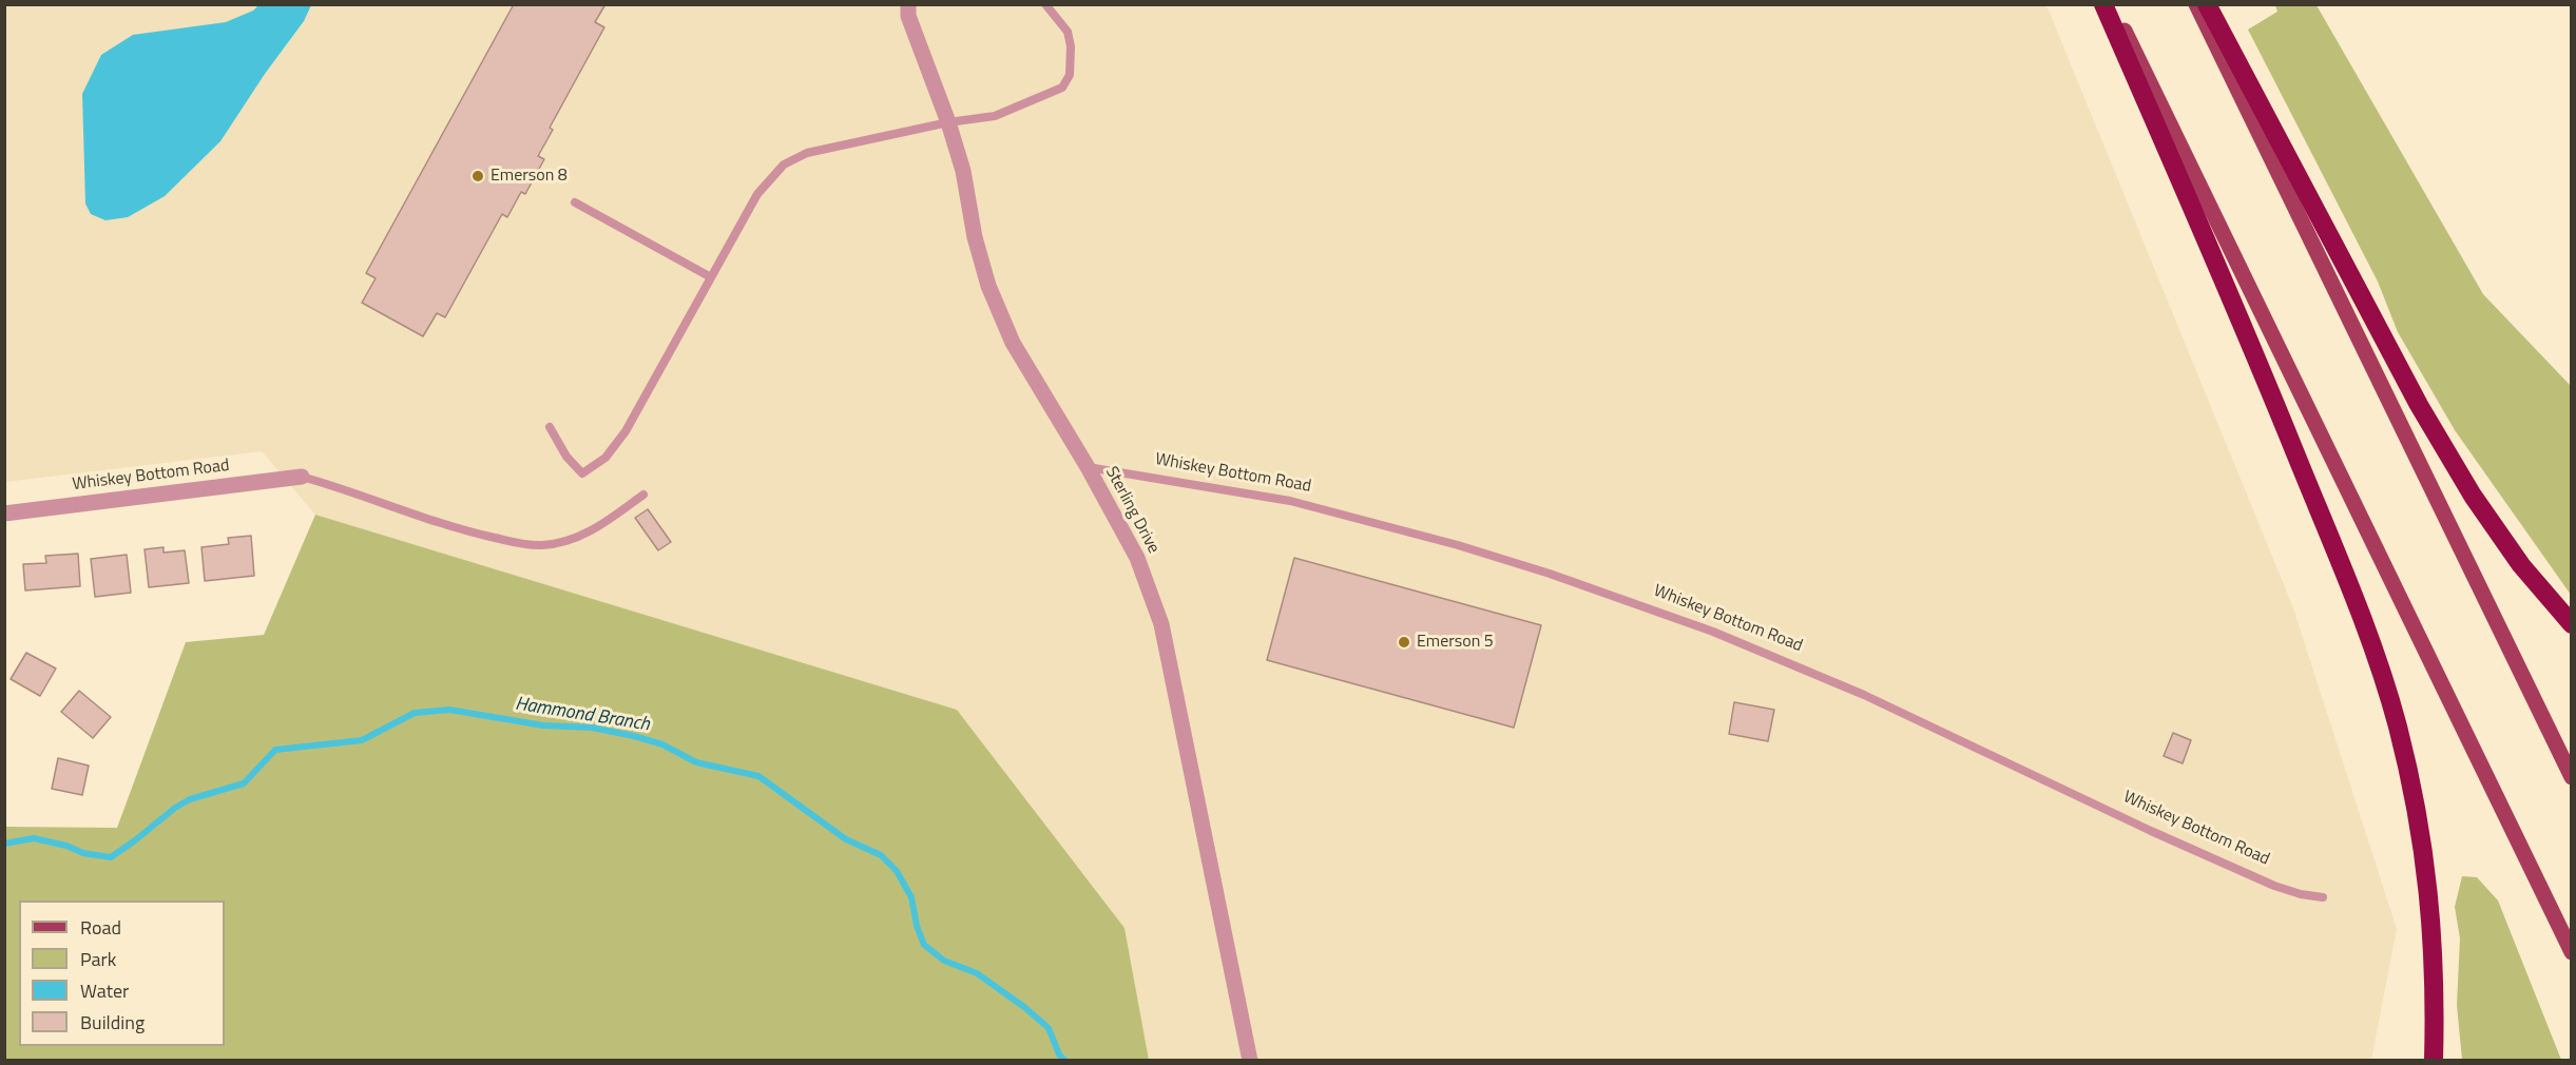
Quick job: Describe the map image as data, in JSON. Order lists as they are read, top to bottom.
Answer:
{
  "streets": {
    "street": ["Whiskey Bottom Road", "Sterling Drive"]
  },
  "crossings": [
    ["Whiskey Bottom Road", "Sterling Drive"]
  ],
  "water": ["Hammond Branch"],
  "places": ["Emerson 8", "Emerson 5"],
  "legend": [
    "Road",
    "Park",
    "Water",
    "Building"
  ]
}
